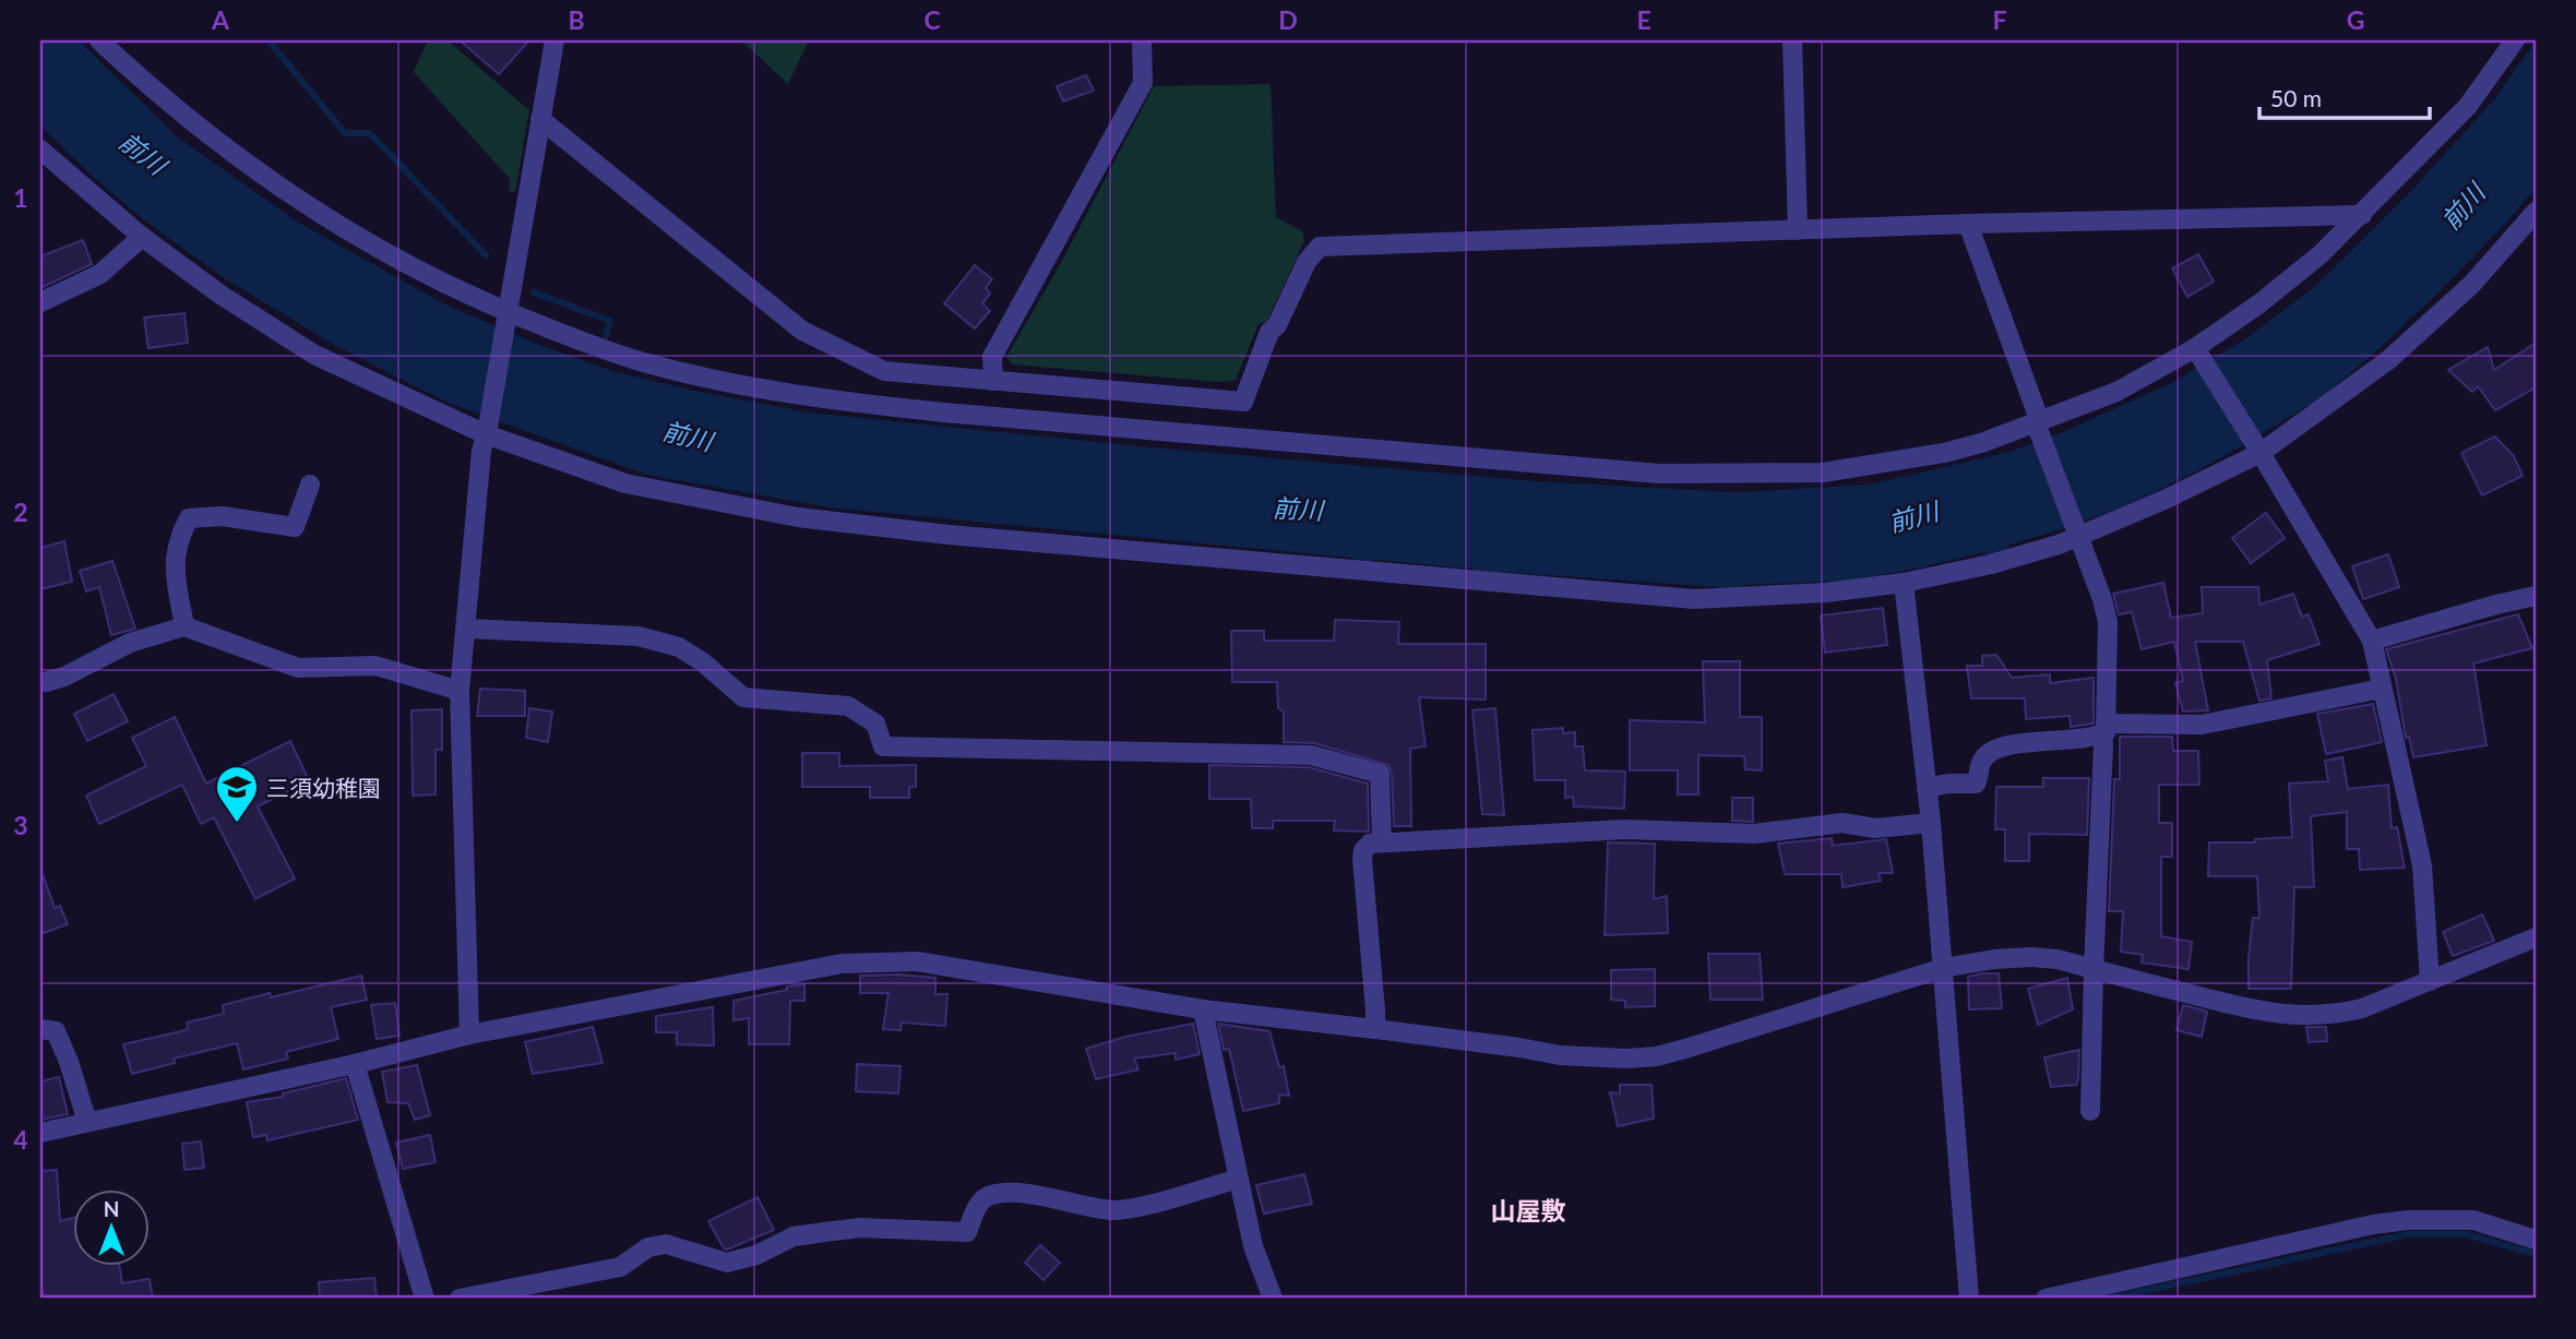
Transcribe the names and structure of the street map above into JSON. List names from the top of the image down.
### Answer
{
  "districts": ["山屋敷"],
  "water": ["前川"],
  "places": {
    "school or university": ["三須幼稚園"]
  },
  "scale_bar": "50 m",
  "north": "top",
  "grid": {
    "columns": [
      "A",
      "B",
      "C",
      "D",
      "E",
      "F",
      "G"
    ],
    "rows": [
      "1",
      "2",
      "3",
      "4"
    ]
  }
}
